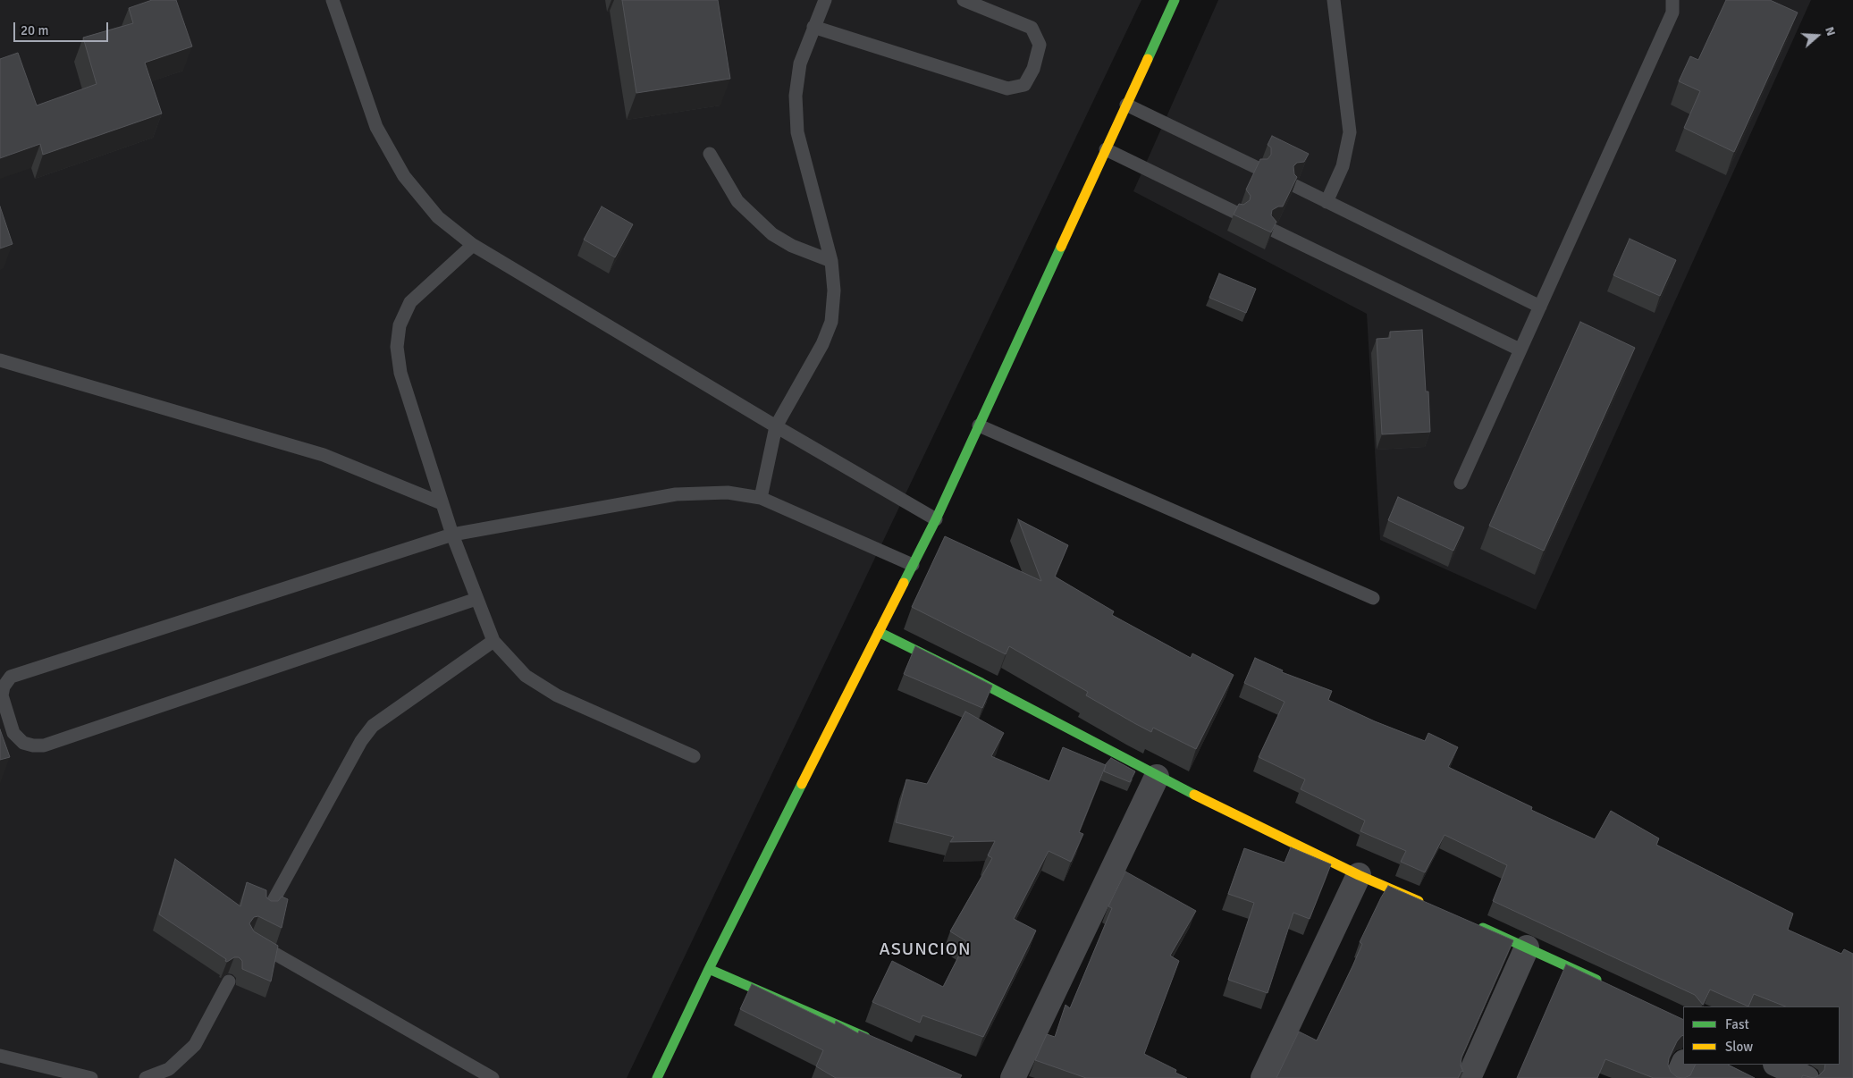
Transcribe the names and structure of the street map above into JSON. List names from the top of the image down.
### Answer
{
  "districts": ["ASUNCION"],
  "legend": ["Fast", "Slow"],
  "scale_bar": "20 m",
  "north": "right"
}
